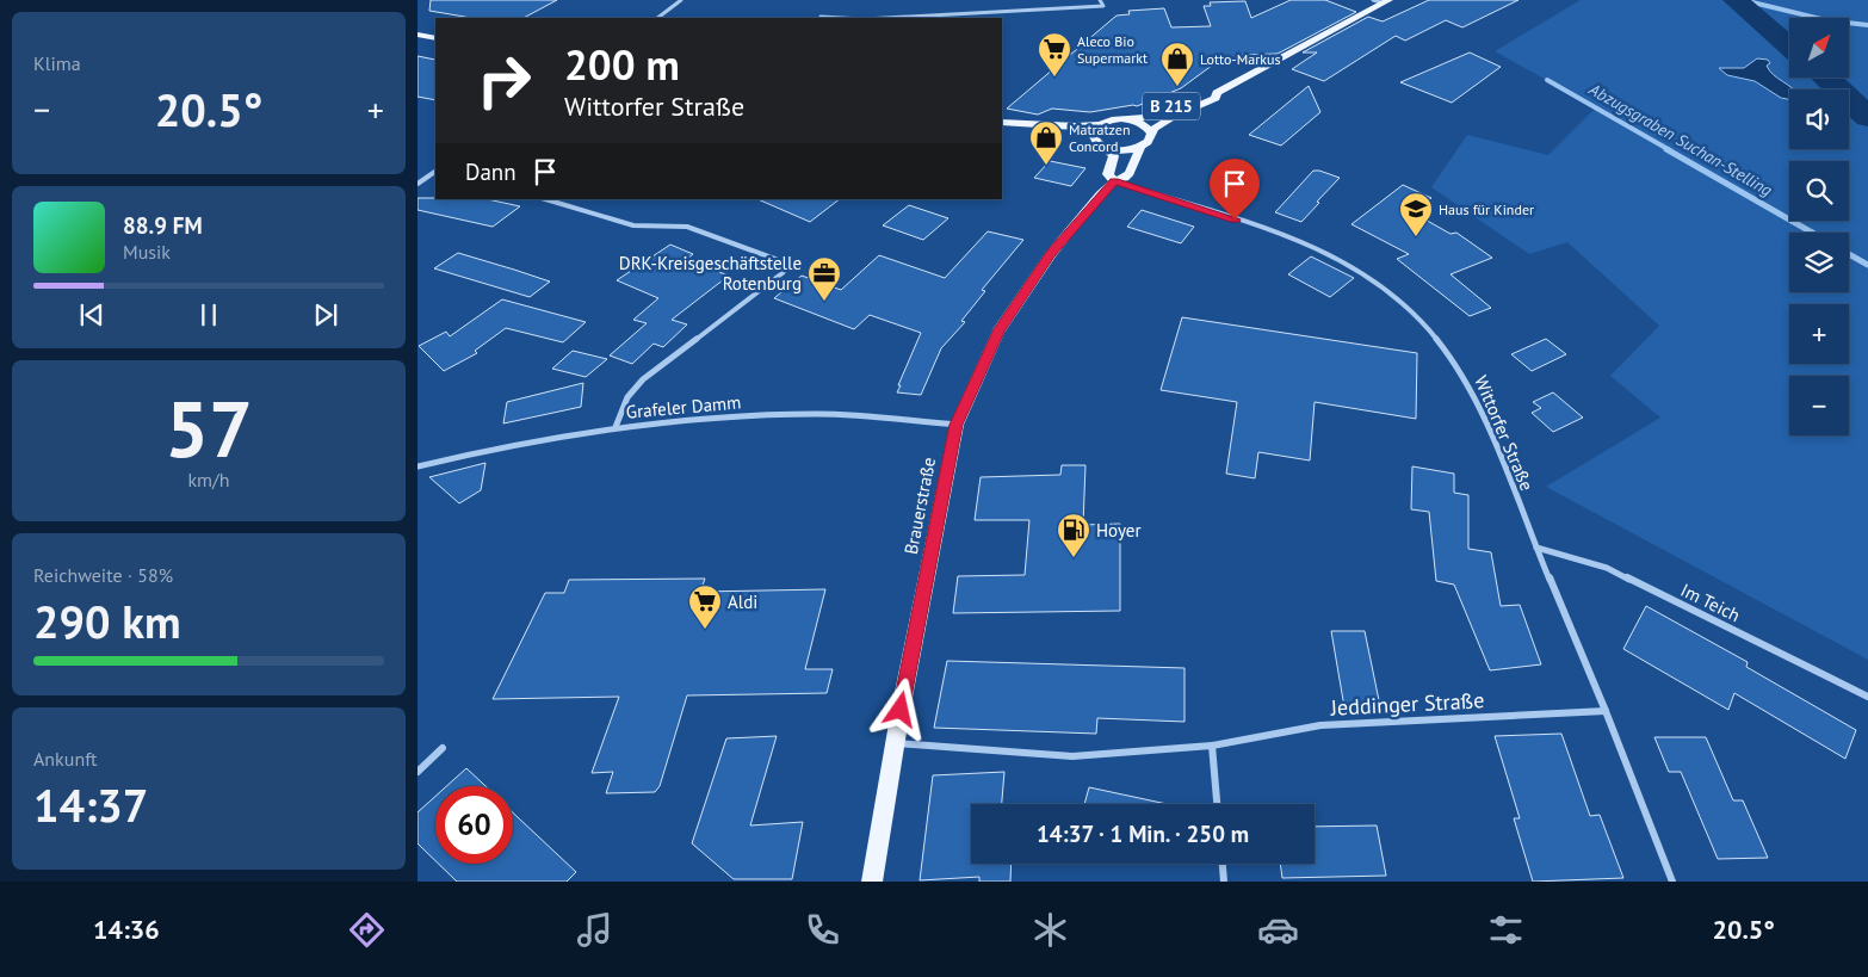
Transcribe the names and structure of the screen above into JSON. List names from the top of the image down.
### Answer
{
  "streets": {
    "main road": ["B 215", "Brauerstraße"],
    "street": [
      "Grafeler Damm",
      "Wittorfer Straße",
      "Im Teich",
      "Jeddinger Straße"
    ]
  },
  "crossings": [
    ["B 215", "Brauerstraße"],
    ["Grafeler Damm", "Brauerstraße"],
    ["Wittorfer Straße", "Brauerstraße"],
    ["Wittorfer Straße", "Im Teich"],
    ["Wittorfer Straße", "Jeddinger Straße"],
    ["Brauerstraße", "Jeddinger Straße"]
  ],
  "water": ["Abzugsgraben Suchan-Stelling"],
  "places": {
    "supermarket": ["Aleco Bio Supermarkt", "Aldi"],
    "shop": ["Lotto-Markus", "Matratzen Concord"],
    "school or university": ["Haus für Kinder"],
    "office": ["DRK-Kreisgeschäftstelle Rotenburg"],
    "fuel station": ["Hoyer"]
  },
  "north": "top right",
  "page": {
    "tile": [
      "Klima",
      ["57", "km/h"],
      ["Reichweite · 58%", "290 km"],
      ["Ankunft", "14:37"]
    ],
    "map_buttons": ["+", "−"],
    "turn": ["200 m", "Wittorfer Straße"],
    "heat": ["−", "20.5°", "+"],
    "then": "Dann",
    "song": ["88.9 FM", "Musik"],
    "limit": "60",
    "trip": "14:37 · 1 Min. · 250 m",
    "tabs": ["14:36", "20.5°"]
  }
}
